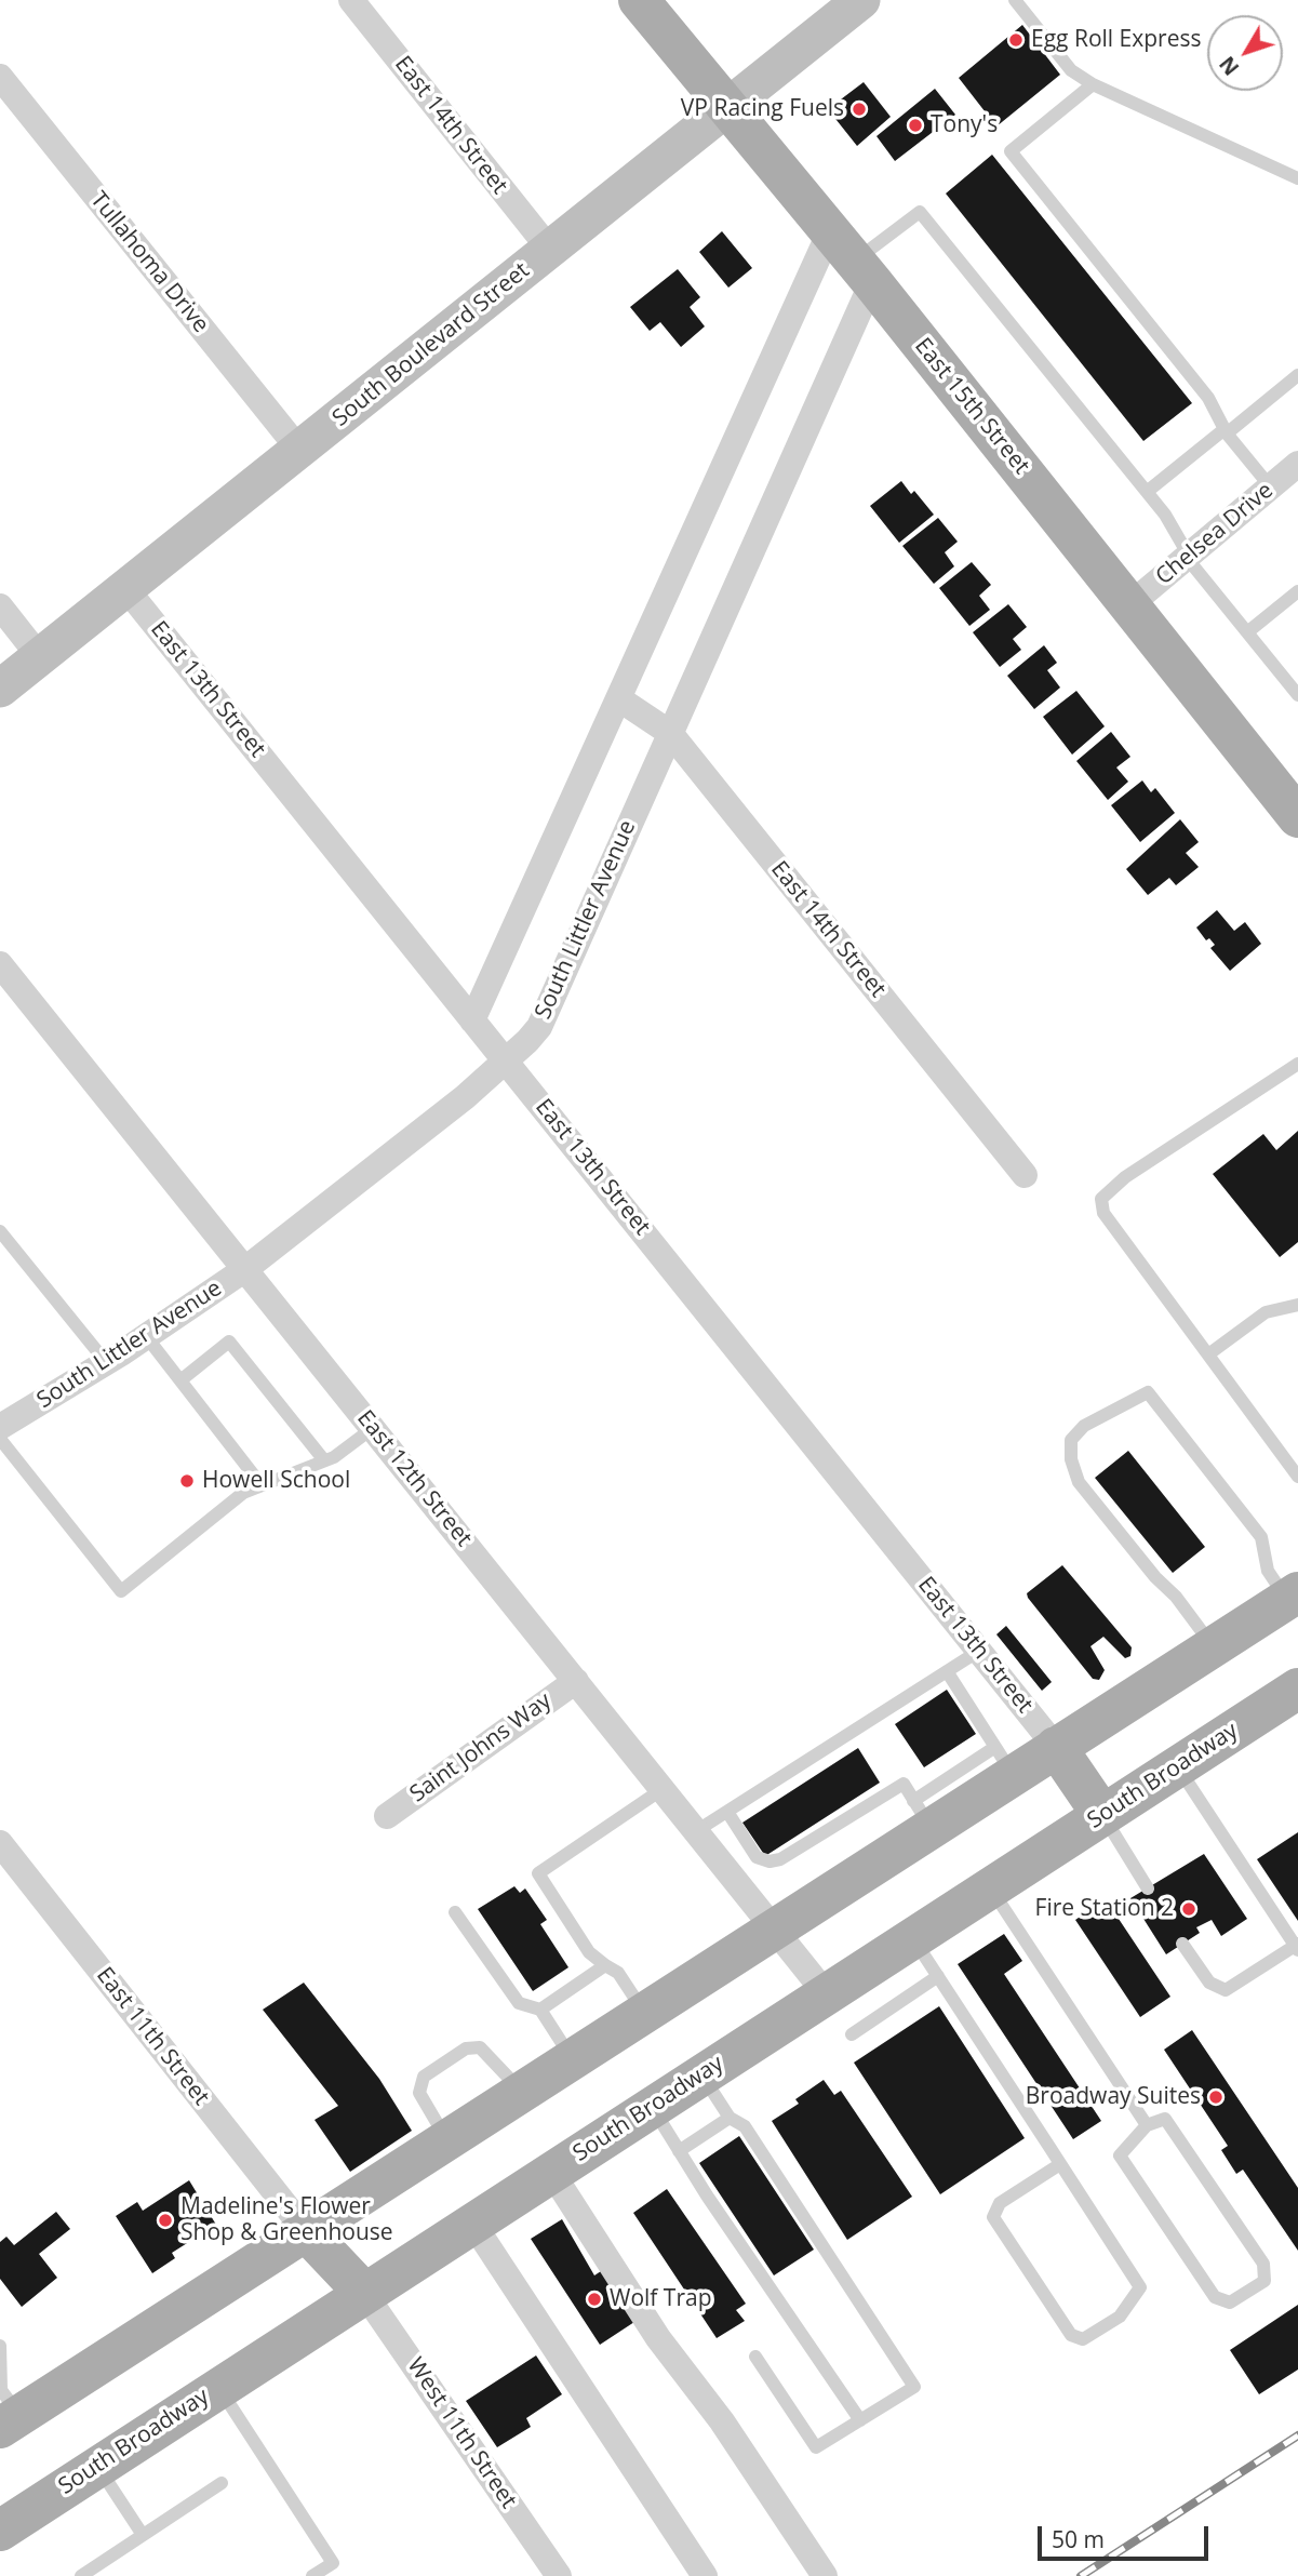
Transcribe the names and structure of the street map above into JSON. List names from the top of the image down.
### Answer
{
  "streets": {
    "main road": ["South Boulevard Street", "East 15th Street", "South Broadway"],
    "street": [
      "East 14th Street",
      "Tullahoma Drive",
      "Chelsea Drive",
      "East 13th Street",
      "South Littler Avenue",
      "East 12th Street",
      "Saint Johns Way",
      "East 11th Street",
      "West 11th Street"
    ]
  },
  "crossings": [
    ["East 14th Street", "South Boulevard Street"],
    ["East 14th Street", "South Littler Avenue"],
    ["Tullahoma Drive", "South Boulevard Street"],
    ["South Boulevard Street", "East 15th Street"],
    ["South Boulevard Street", "East 13th Street"],
    ["East 15th Street", "Chelsea Drive"],
    ["East 15th Street", "South Littler Avenue"],
    ["East 13th Street", "South Littler Avenue"],
    ["South Littler Avenue", "East 12th Street"],
    ["East 12th Street", "Saint Johns Way"],
    ["East 12th Street", "South Broadway"],
    ["South Broadway", "West 11th Street"]
  ],
  "places": [
    "Egg Roll Express",
    "VP Racing Fuels",
    "Tony's",
    "Howell School",
    "Fire Station 2",
    "Broadway Suites",
    "Madeline's Flower Shop & Greenhouse",
    "Wolf Trap"
  ],
  "scale_bar": "50 m",
  "north": "bottom left"
}
